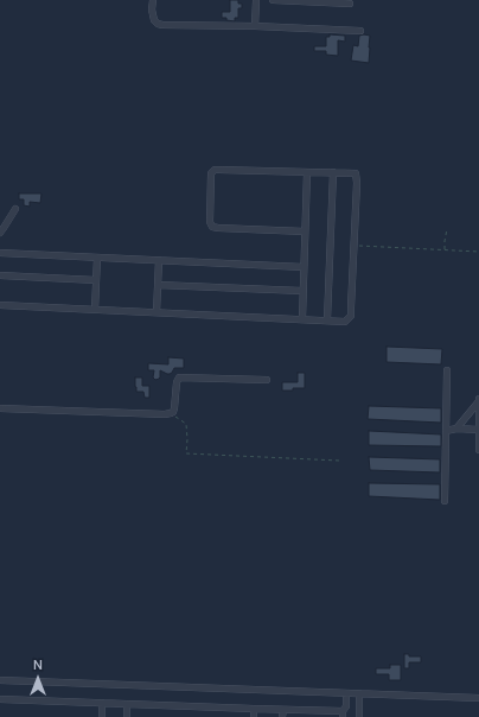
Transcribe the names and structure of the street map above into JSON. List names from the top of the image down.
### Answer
{
  "north": "top"
}
